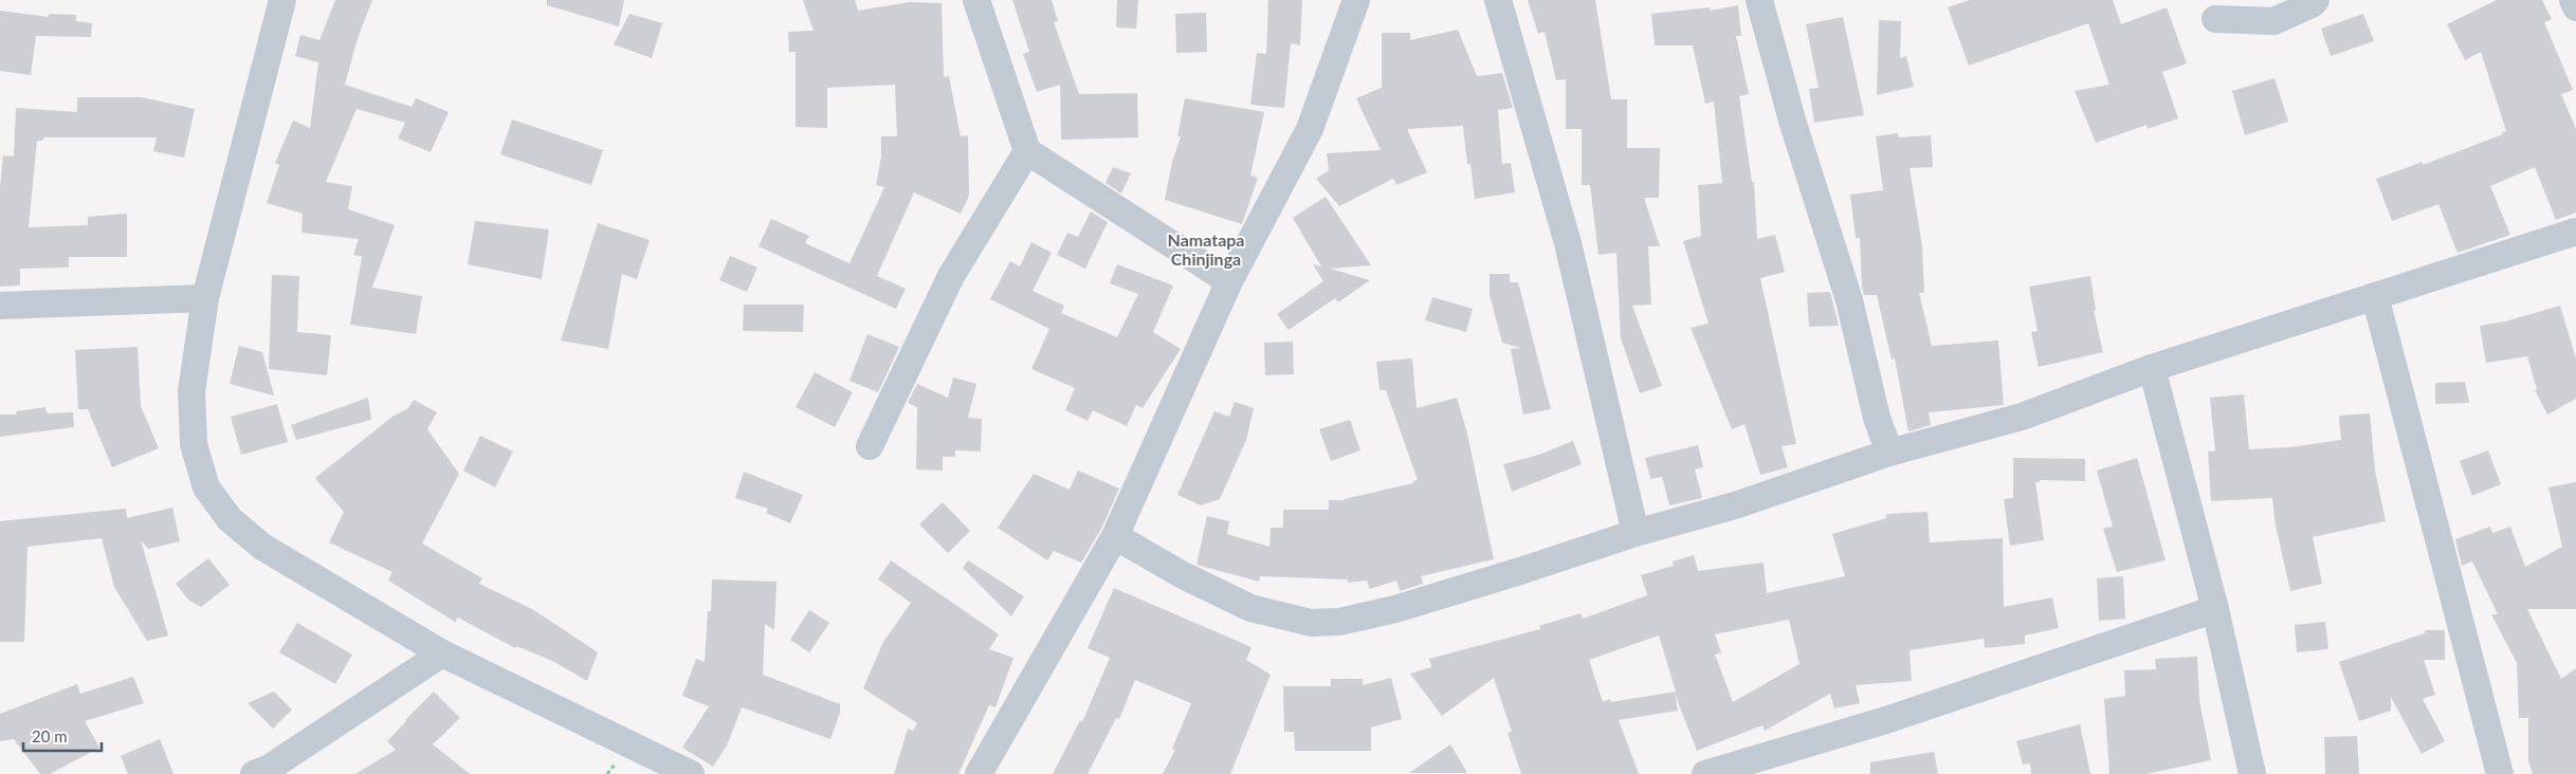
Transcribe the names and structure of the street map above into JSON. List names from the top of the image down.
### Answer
{
  "districts": ["Namatapa Chinjinga"],
  "scale_bar": "20 m"
}
